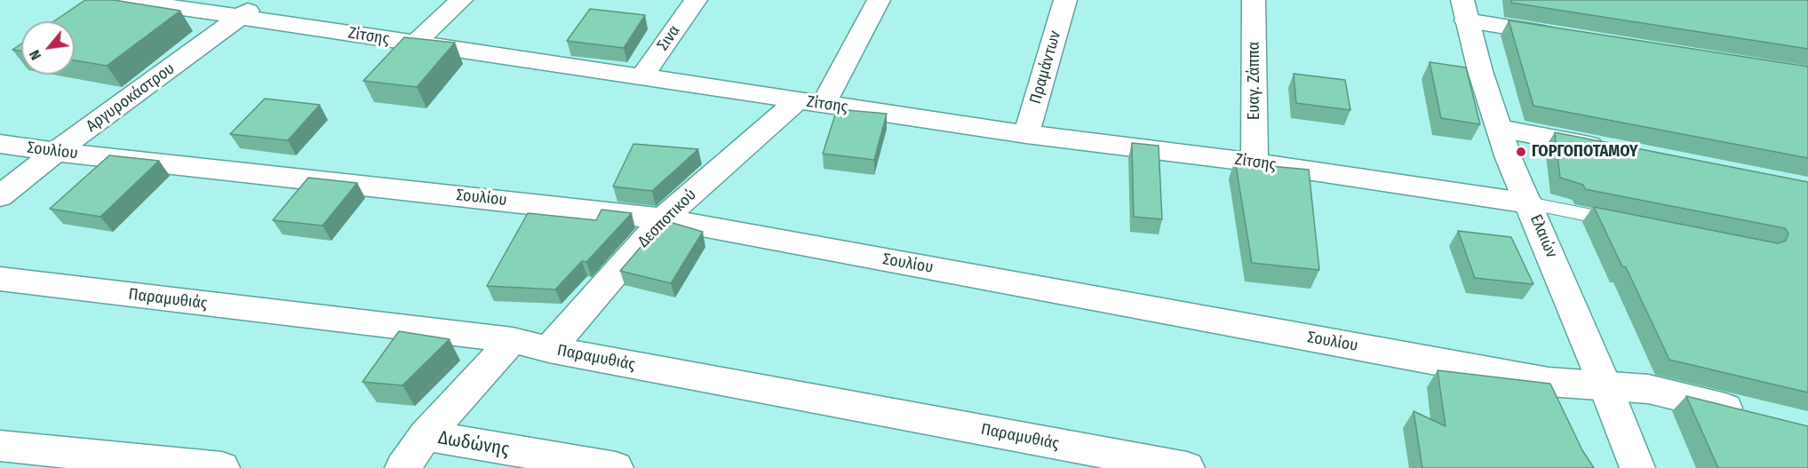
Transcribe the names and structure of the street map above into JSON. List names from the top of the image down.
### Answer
{
  "streets": {
    "street": [
      "Ζίτσης",
      "Σινα",
      "Πραμάντων",
      "Ευαγ. Ζάππα",
      "Αργυροκάστρου",
      "Σουλίου",
      "Δεσποτικού",
      "Ελαιών",
      "Παραμυθιάς",
      "Δωδώνης"
    ]
  },
  "crossings": [
    ["Ζίτσης", "Σινα"],
    ["Ζίτσης", "Πραμάντων"],
    ["Ζίτσης", "Ευαγ. Ζάππα"],
    ["Ζίτσης", "Αργυροκάστρου"],
    ["Ζίτσης", "Δεσποτικού"],
    ["Ζίτσης", "Ελαιών"],
    ["Αργυροκάστρου", "Σουλίου"],
    ["Σουλίου", "Δεσποτικού"],
    ["Σουλίου", "Ελαιών"],
    ["Δεσποτικού", "Παραμυθιάς"]
  ],
  "places": ["ΓΟΡΓΟΠΟΤΑΜΟΥ"],
  "north": "bottom left"
}
